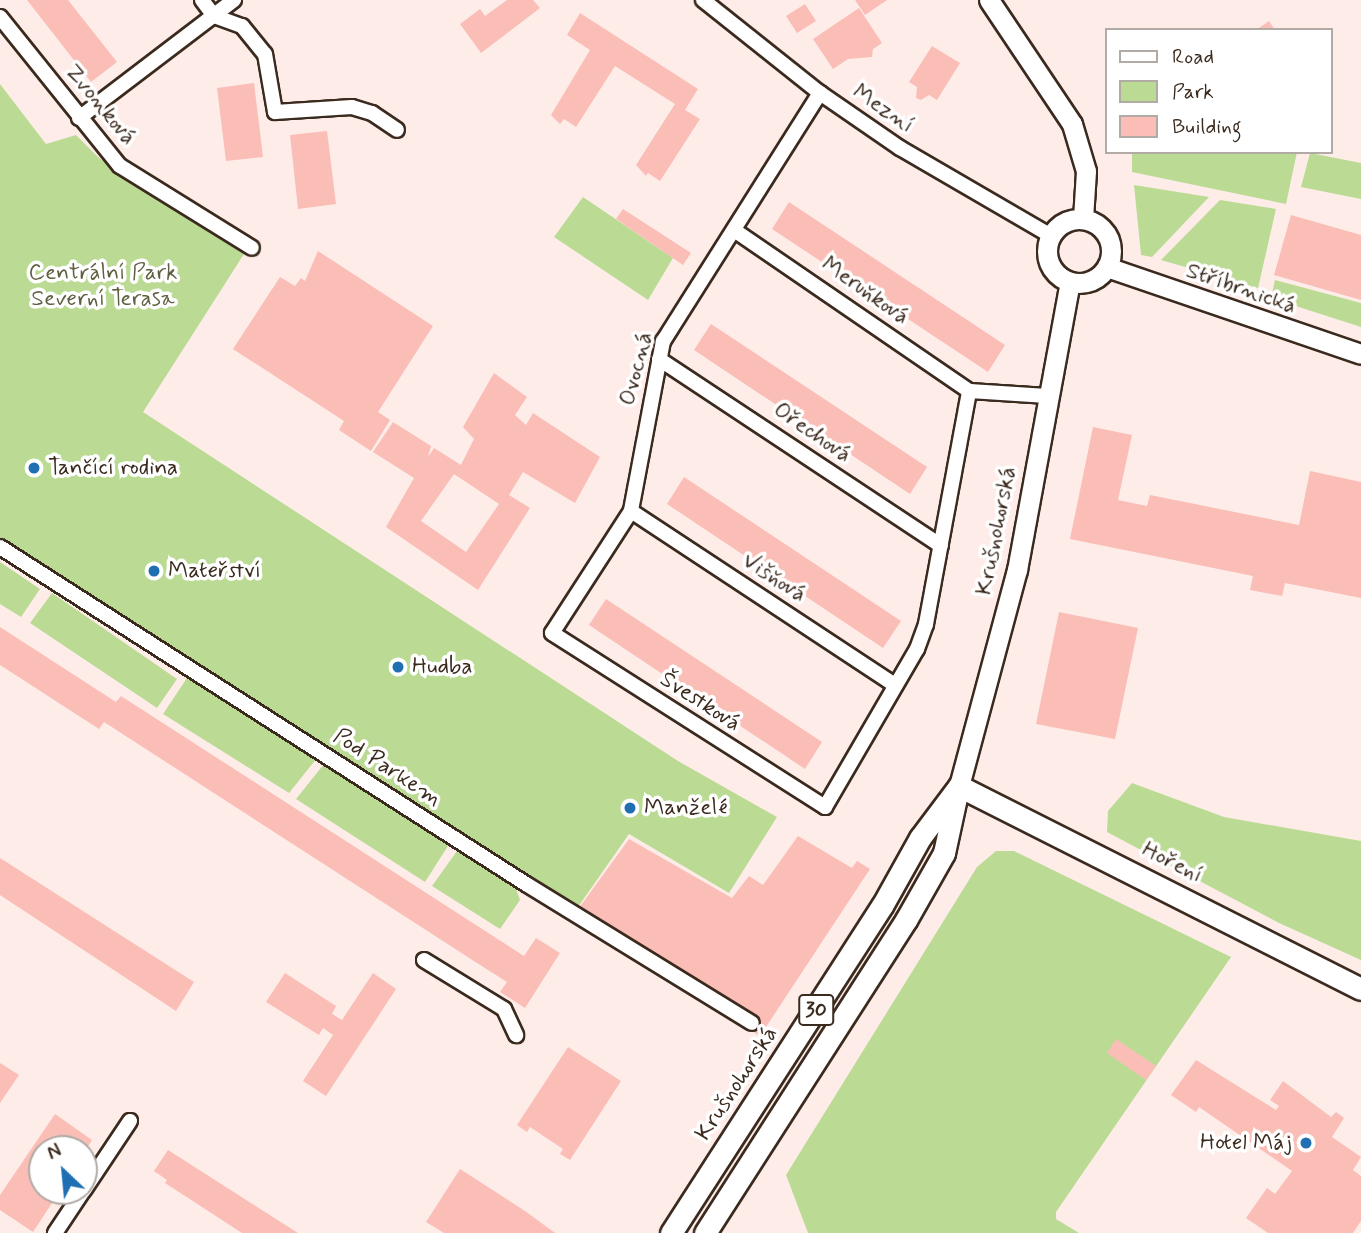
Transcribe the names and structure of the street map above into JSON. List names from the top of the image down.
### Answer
{
  "streets": {
    "main road": ["Krušnohorská", "Hoření", "30"],
    "street": [
      "Zvonková",
      "Mezní",
      "Stříbrnická",
      "Meruňková",
      "Ovocná",
      "Ořechová",
      "Višňová",
      "Švestková",
      "Pod Parkem"
    ]
  },
  "crossings": [
    ["Mezní", "Stříbrnická"],
    ["Mezní", "Ovocná"],
    ["Mezní", "Krušnohorská"],
    ["Stříbrnická", "Krušnohorská"],
    ["Meruňková", "Ovocná"],
    ["Ovocná", "Ořechová"],
    ["Ovocná", "Višňová"],
    ["Ovocná", "Švestková"],
    ["Krušnohorská", "Hoření"],
    ["Višňová", "Švestková"]
  ],
  "parks": ["Centrální Park Severní Terasa"],
  "places": [
    "Tančící rodina",
    "Mateřství",
    "Hudba",
    "Manželé",
    "Hotel Máj"
  ],
  "legend": ["Road", "Park", "Building"],
  "north": "top left"
}
